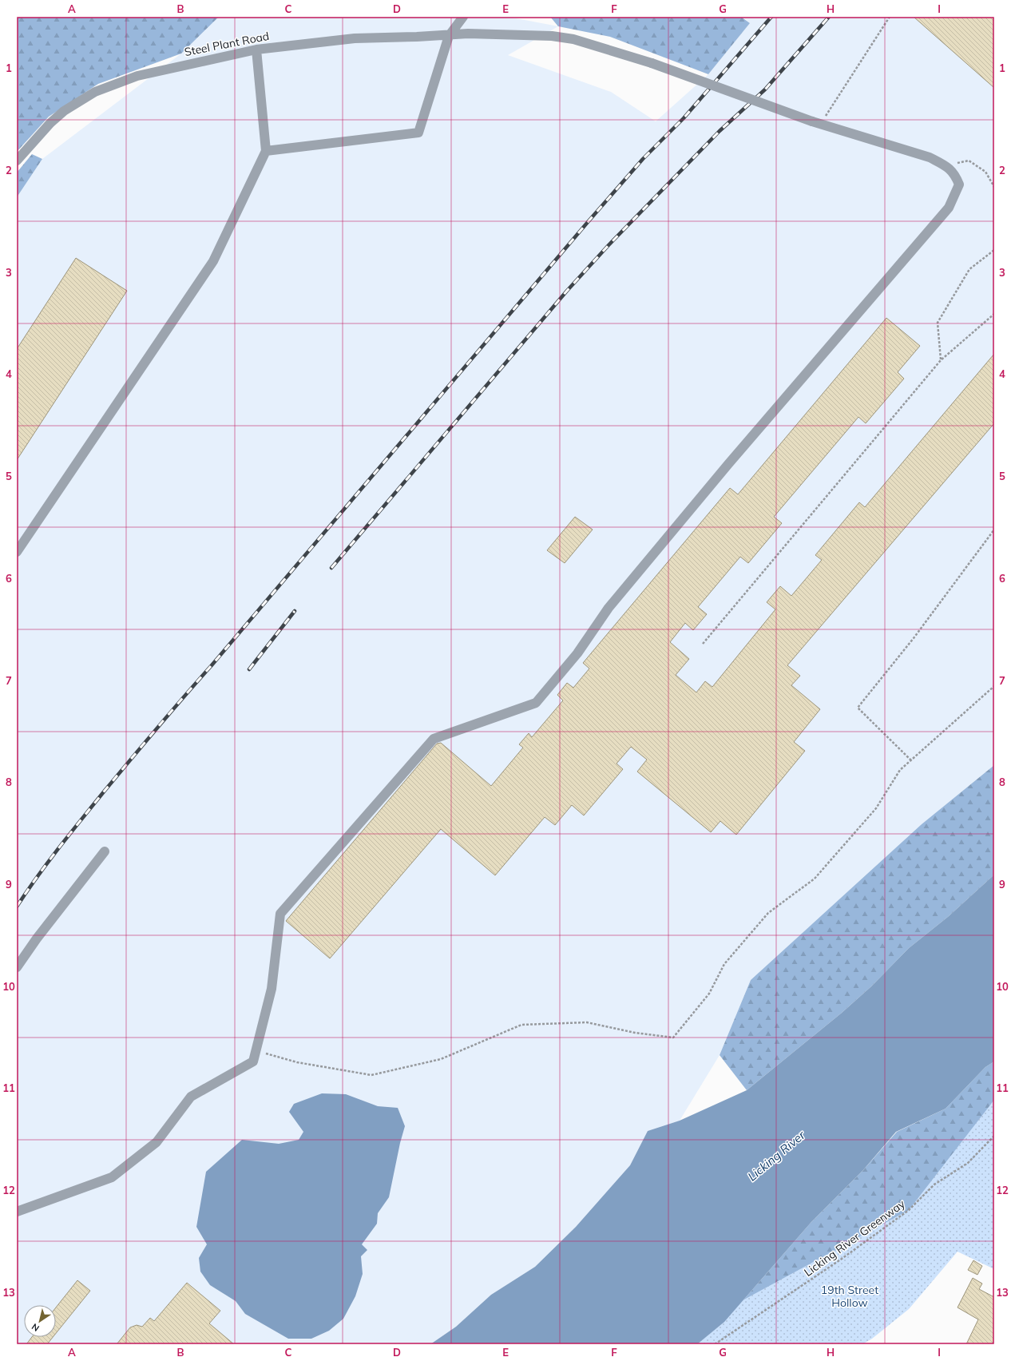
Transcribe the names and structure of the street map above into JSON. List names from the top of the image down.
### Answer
{
  "streets": {
    "street": ["Steel Plant Road"],
    "path": ["Licking River Greenway"]
  },
  "water": ["Licking River"],
  "parks": ["19th Street Hollow"],
  "north": "bottom left",
  "grid": {
    "columns": [
      "A",
      "B",
      "C",
      "D",
      "E",
      "F",
      "G",
      "H",
      "I"
    ],
    "rows": [
      "1",
      "2",
      "3",
      "4",
      "5",
      "6",
      "7",
      "8",
      "9",
      "10",
      "11",
      "12",
      "13"
    ]
  }
}
